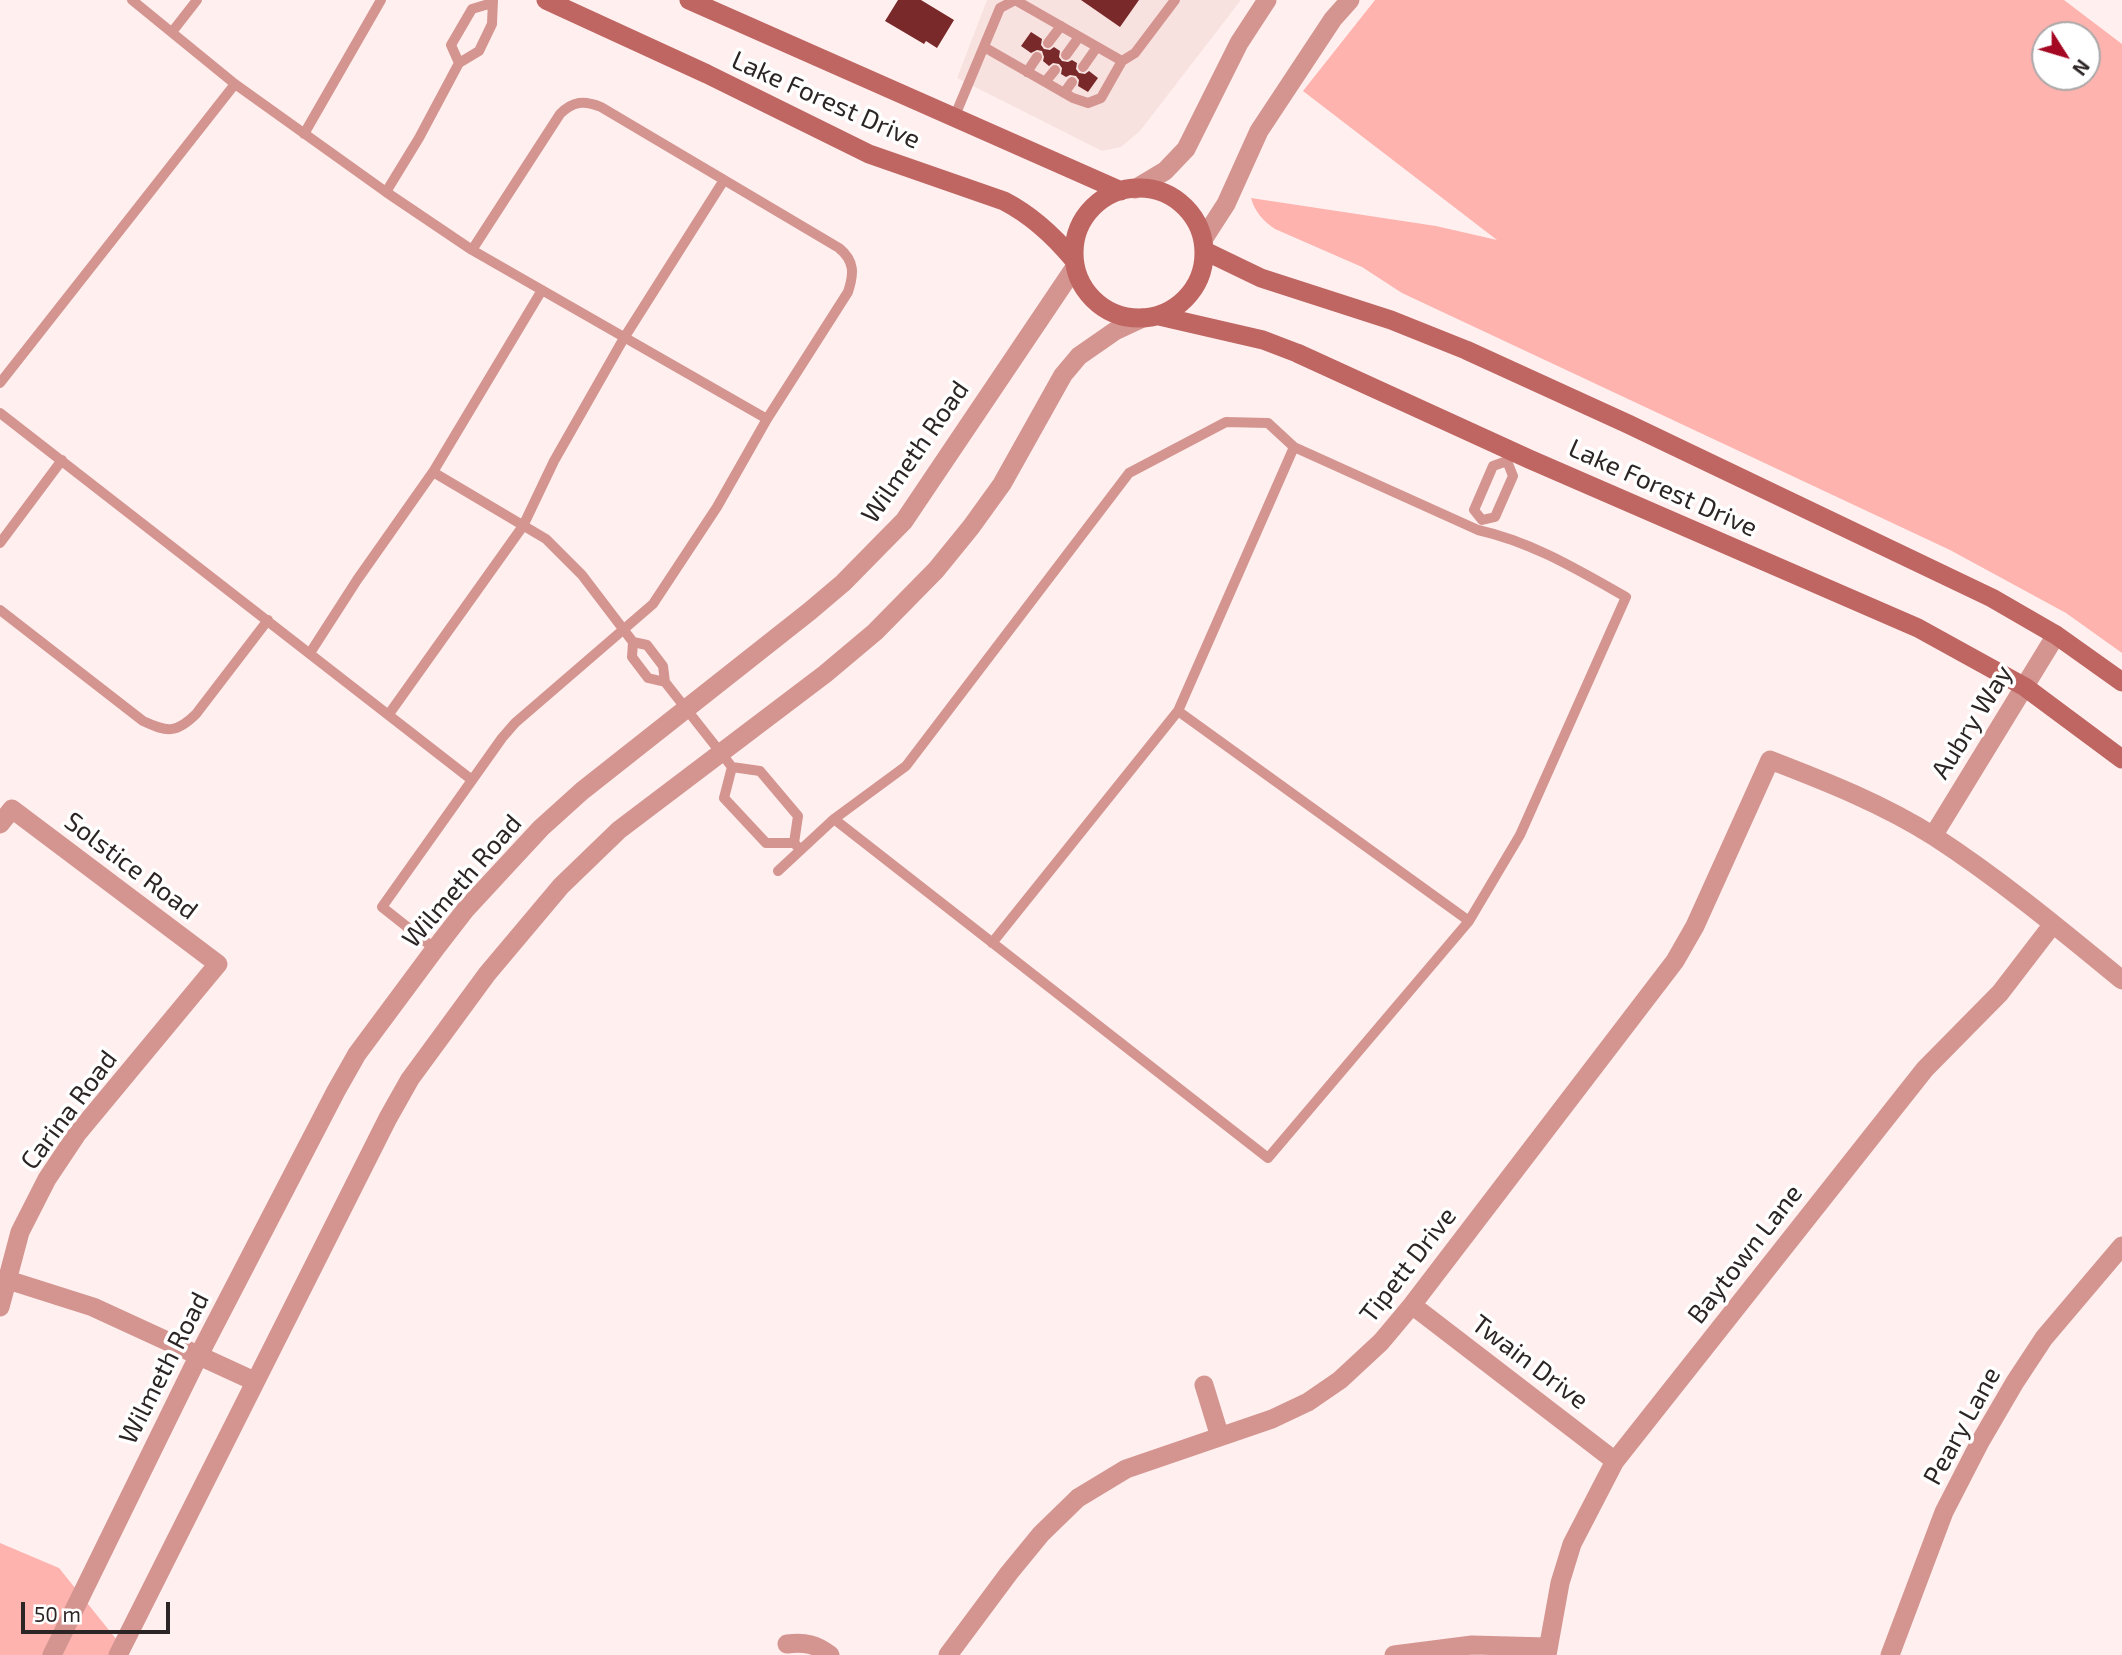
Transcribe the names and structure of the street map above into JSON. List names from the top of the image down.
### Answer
{
  "streets": {
    "main road": ["Lake Forest Drive"],
    "street": [
      "Wilmeth Road",
      "Aubry Way",
      "Solstice Road",
      "Carina Road",
      "Baytown Lane",
      "Tipett Drive",
      "Twain Drive",
      "Peary Lane"
    ]
  },
  "crossings": [
    ["Lake Forest Drive", "Wilmeth Road"],
    ["Lake Forest Drive", "Aubry Way"],
    ["Aubry Way", "Tipett Drive"],
    ["Solstice Road", "Carina Road"],
    ["Baytown Lane", "Twain Drive"],
    ["Tipett Drive", "Twain Drive"]
  ],
  "scale_bar": "50 m",
  "north": "bottom right"
}
